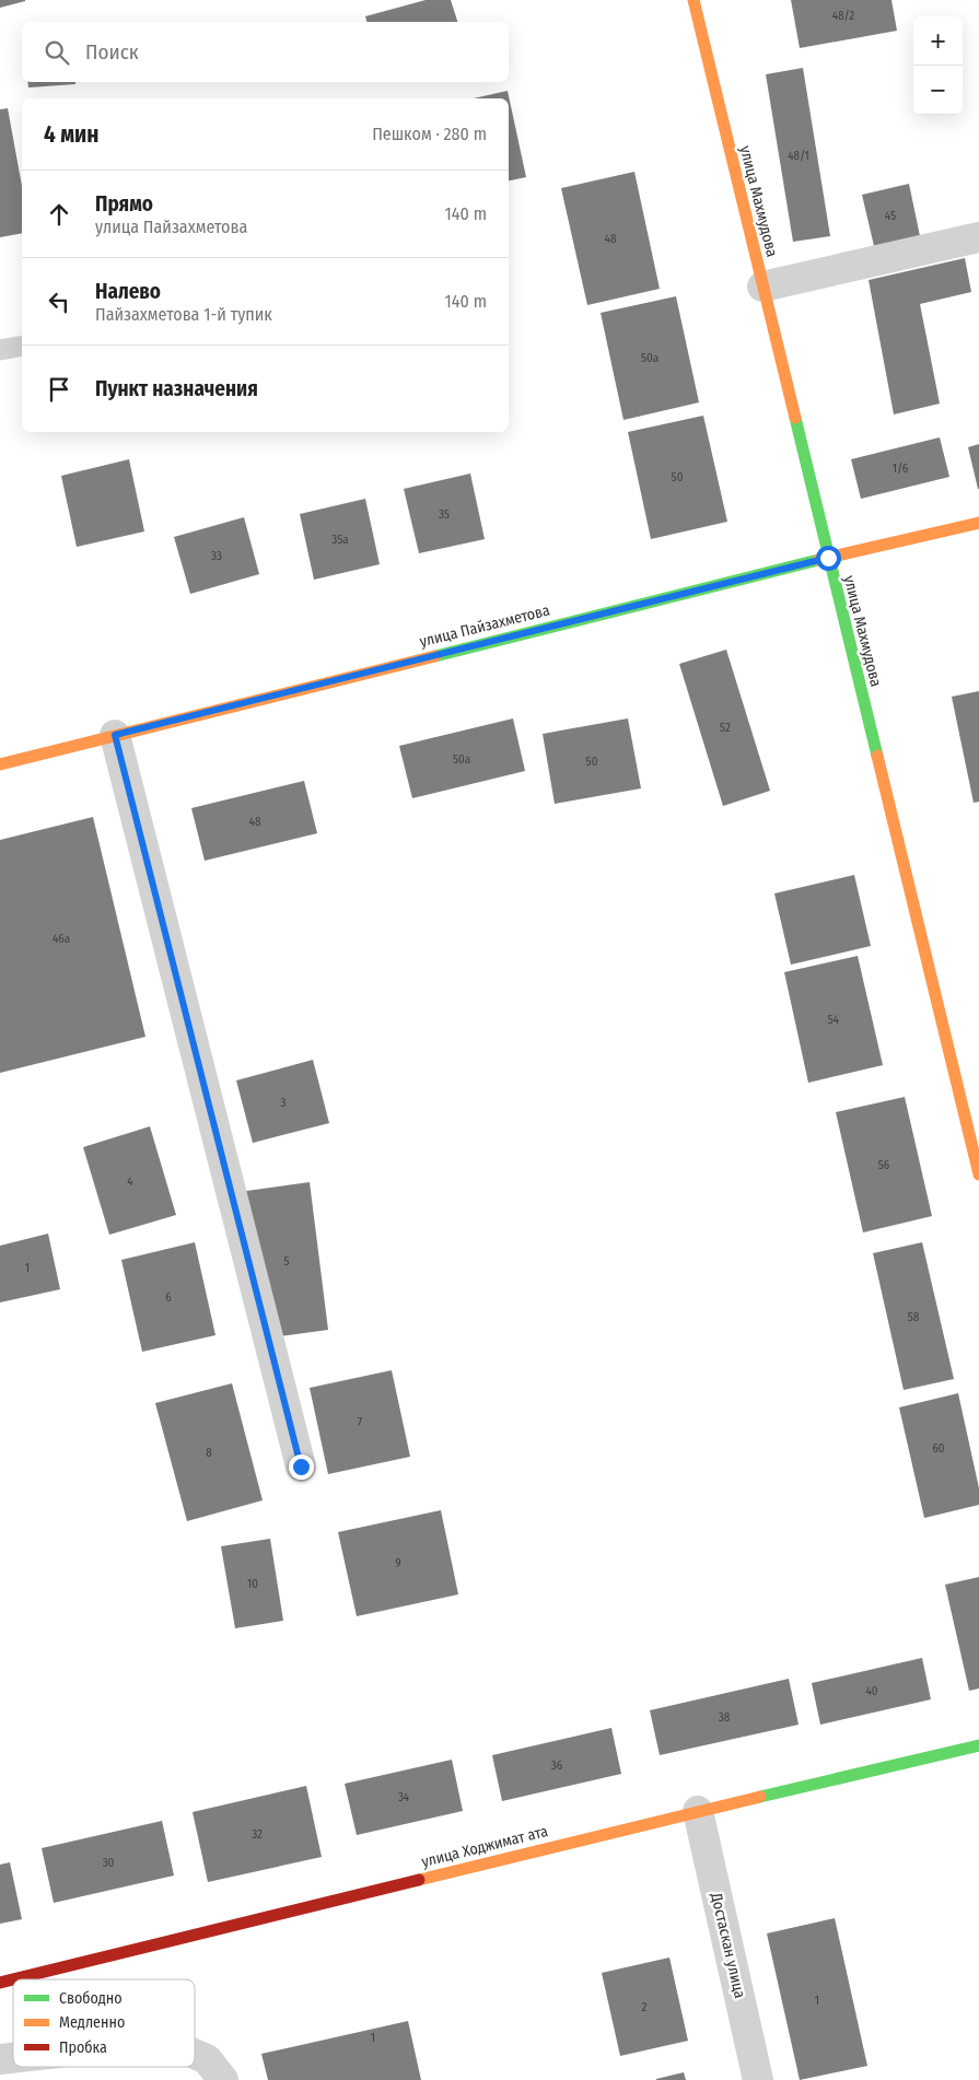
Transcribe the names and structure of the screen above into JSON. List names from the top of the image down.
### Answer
{
  "streets": {
    "street": [
      "улица Махмудова",
      "улица Пайзахметова",
      "улица Ходжимат ата",
      "Достаскан улица"
    ]
  },
  "crossings": [
    ["улица Махмудова", "улица Пайзахметова"],
    ["улица Ходжимат ата", "Достаскан улица"]
  ],
  "house_numbers": [
    "48/2",
    "48/1",
    "45",
    "48",
    "50а",
    "1/6",
    "50",
    "35",
    "35а",
    "33",
    "52",
    "50а",
    "50",
    "48",
    "46а",
    "54",
    "3",
    "56",
    "4",
    "5",
    "1",
    "6",
    "58",
    "7",
    "60",
    "8",
    "9",
    "10",
    "40",
    "38",
    "36",
    "34",
    "32",
    "30",
    "1",
    "2",
    "1"
  ],
  "legend": ["Свободно", "Медленно", "Пробка"],
  "page": {
    "map_buttons": ["+", "−"],
    "search": "Поиск",
    "heading": ["4 мин", "Пешком · 280 m"],
    "list": [
      ["Прямо", "улица Пайзахметова", "140 m"],
      ["Налево", "Пайзахметова 1-й тупик", "140 m"],
      "Пункт назначения"
    ]
  }
}
